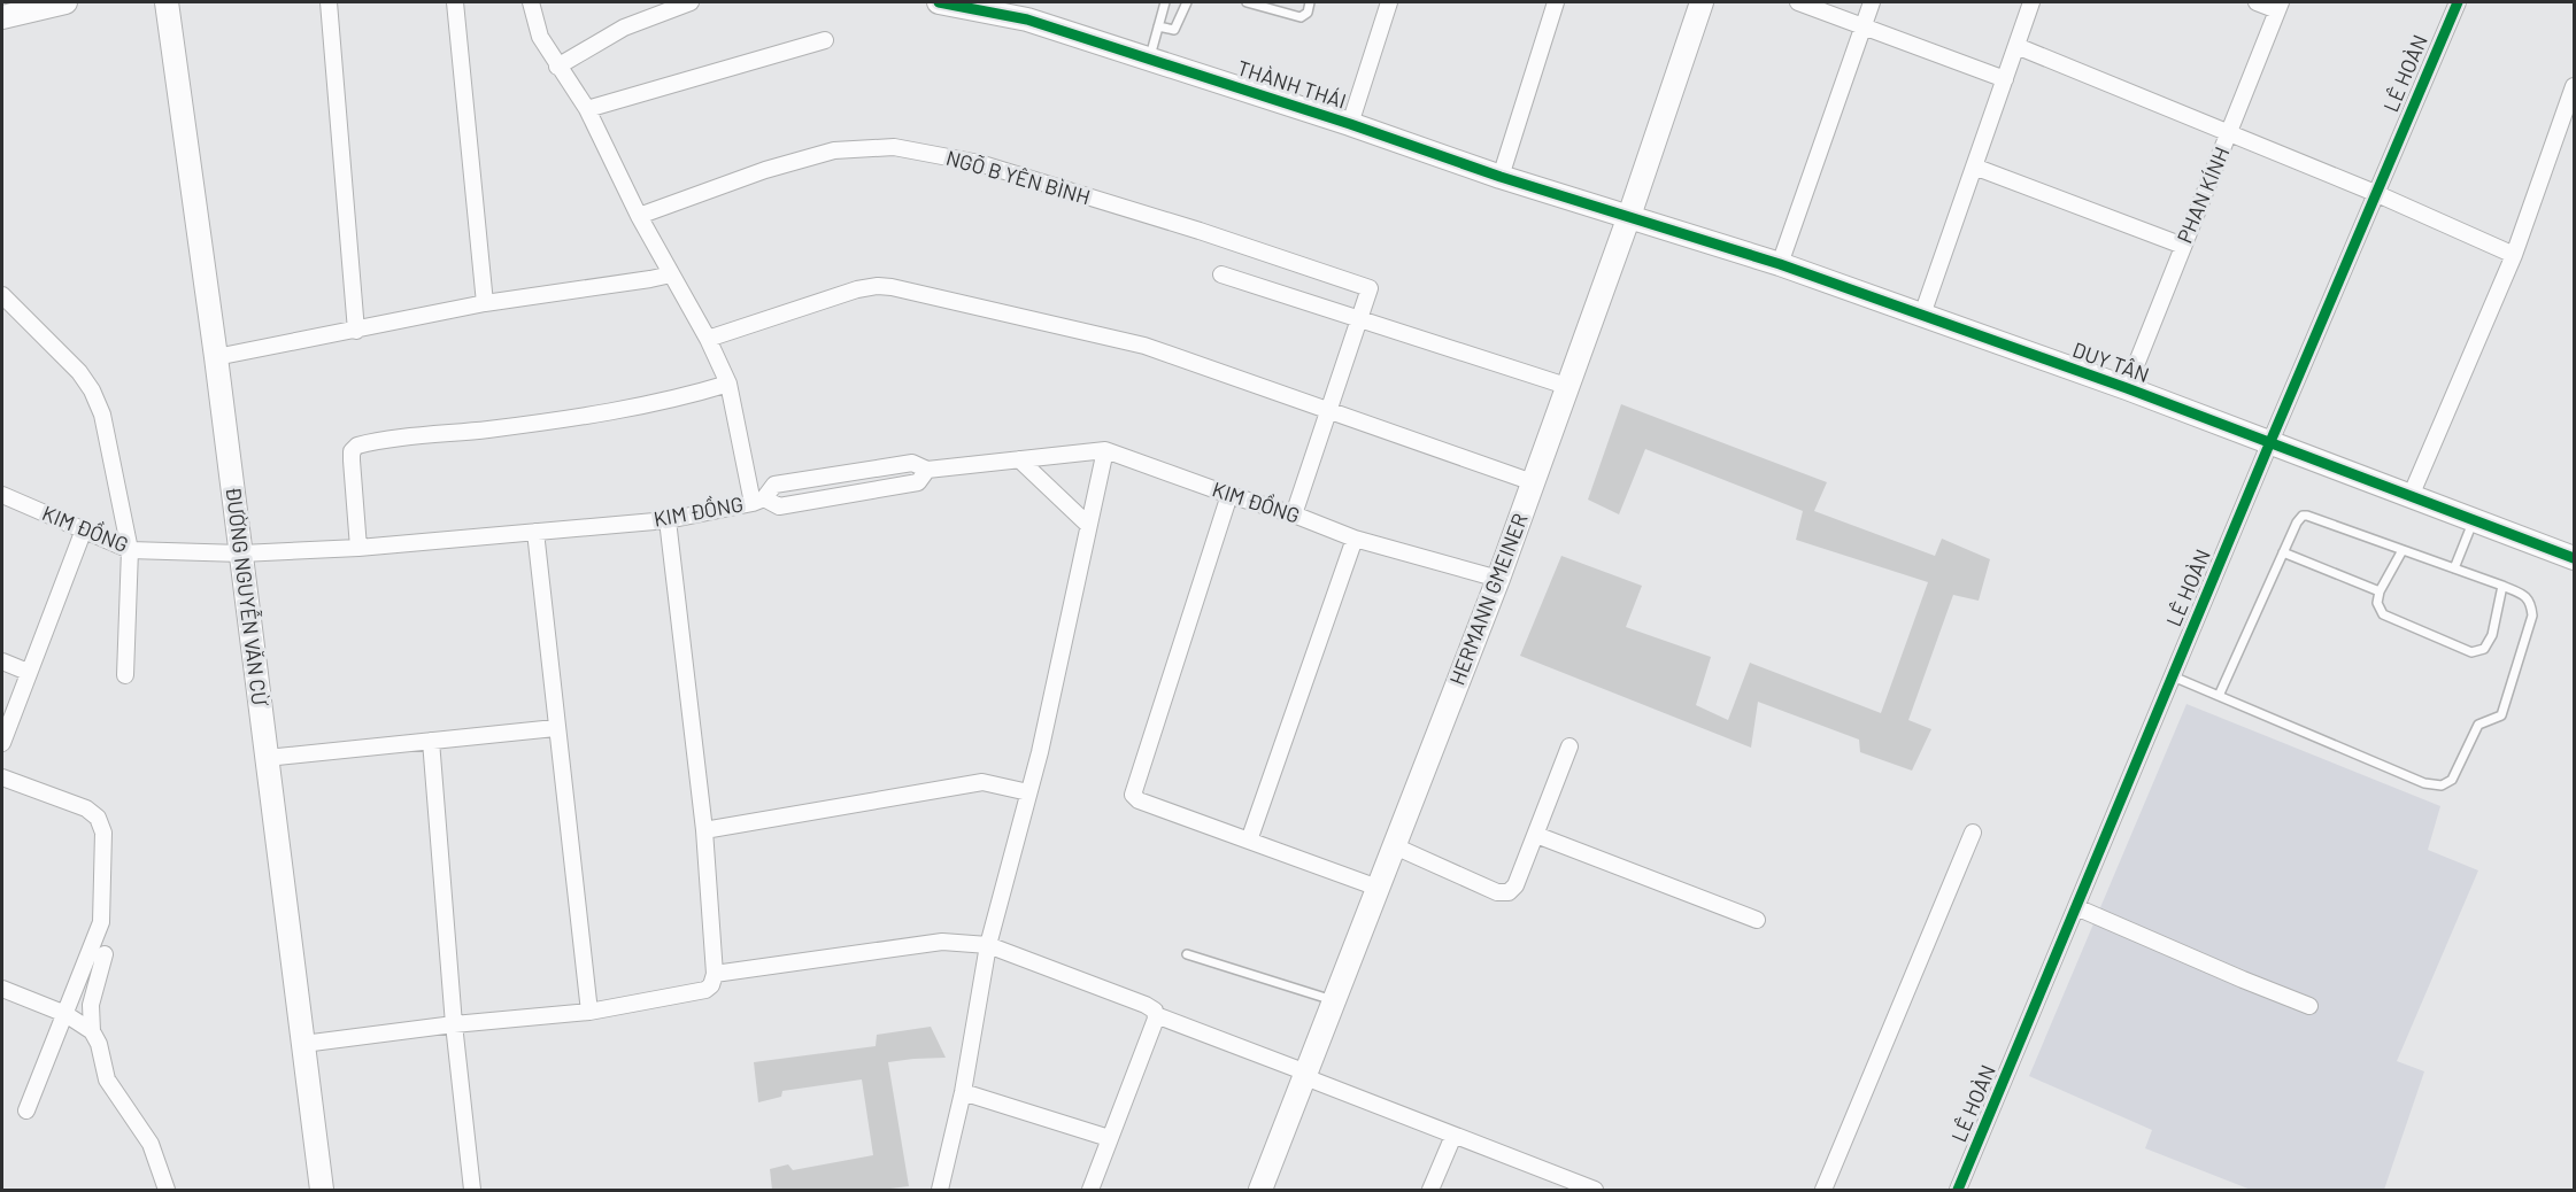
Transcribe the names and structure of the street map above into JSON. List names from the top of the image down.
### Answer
{
  "streets": {
    "street": [
      "LÊ HOÀN",
      "THÀNH THÁI",
      "NGÕ B YÊN BÌNH",
      "PHAN KÍNH",
      "DUY TÂN",
      "KIM ĐỒNG",
      "ĐƯỜNG NGUYỄN VĂN CỪ",
      "HERMANN GMEINER"
    ]
  },
  "crossings": [
    ["LÊ HOÀN", "DUY TÂN"],
    ["THÀNH THÁI", "DUY TÂN"],
    ["THÀNH THÁI", "HERMANN GMEINER"],
    ["PHAN KÍNH", "DUY TÂN"],
    ["DUY TÂN", "HERMANN GMEINER"],
    ["KIM ĐỒNG", "ĐƯỜNG NGUYỄN VĂN CỪ"],
    ["KIM ĐỒNG", "HERMANN GMEINER"]
  ]
}
